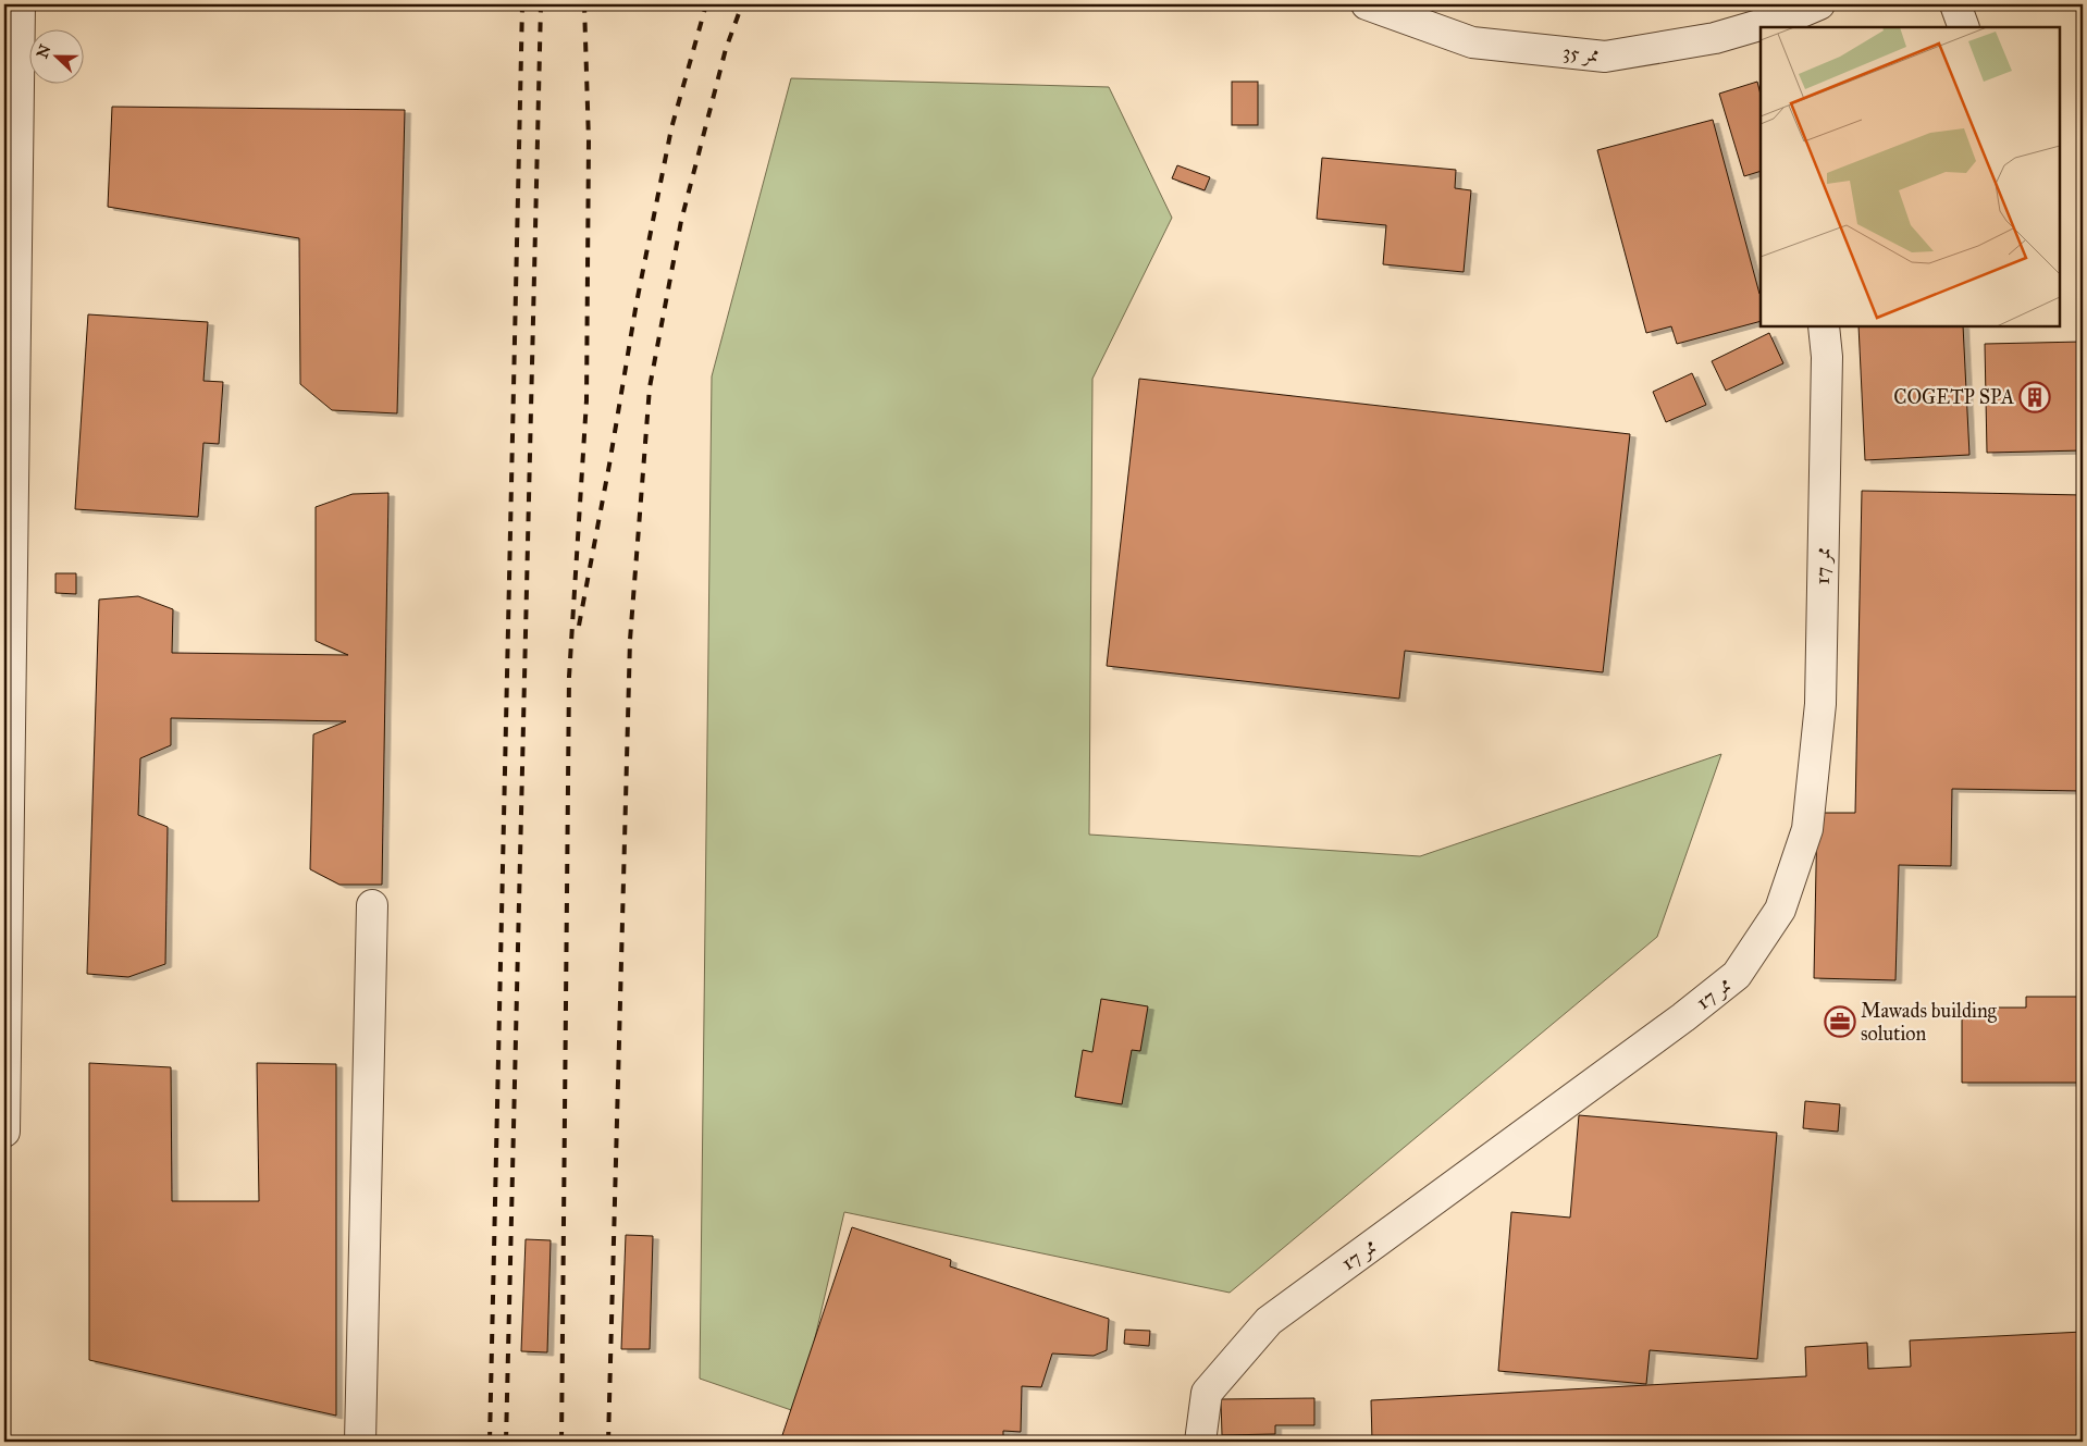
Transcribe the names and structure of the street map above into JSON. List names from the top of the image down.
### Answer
{
  "streets": {
    "street": ["ممر 35", "ممر 17"]
  },
  "places": {
    "building": ["COGETP SPA"],
    "office": ["Mawads building solution"]
  },
  "north": "left"
}
